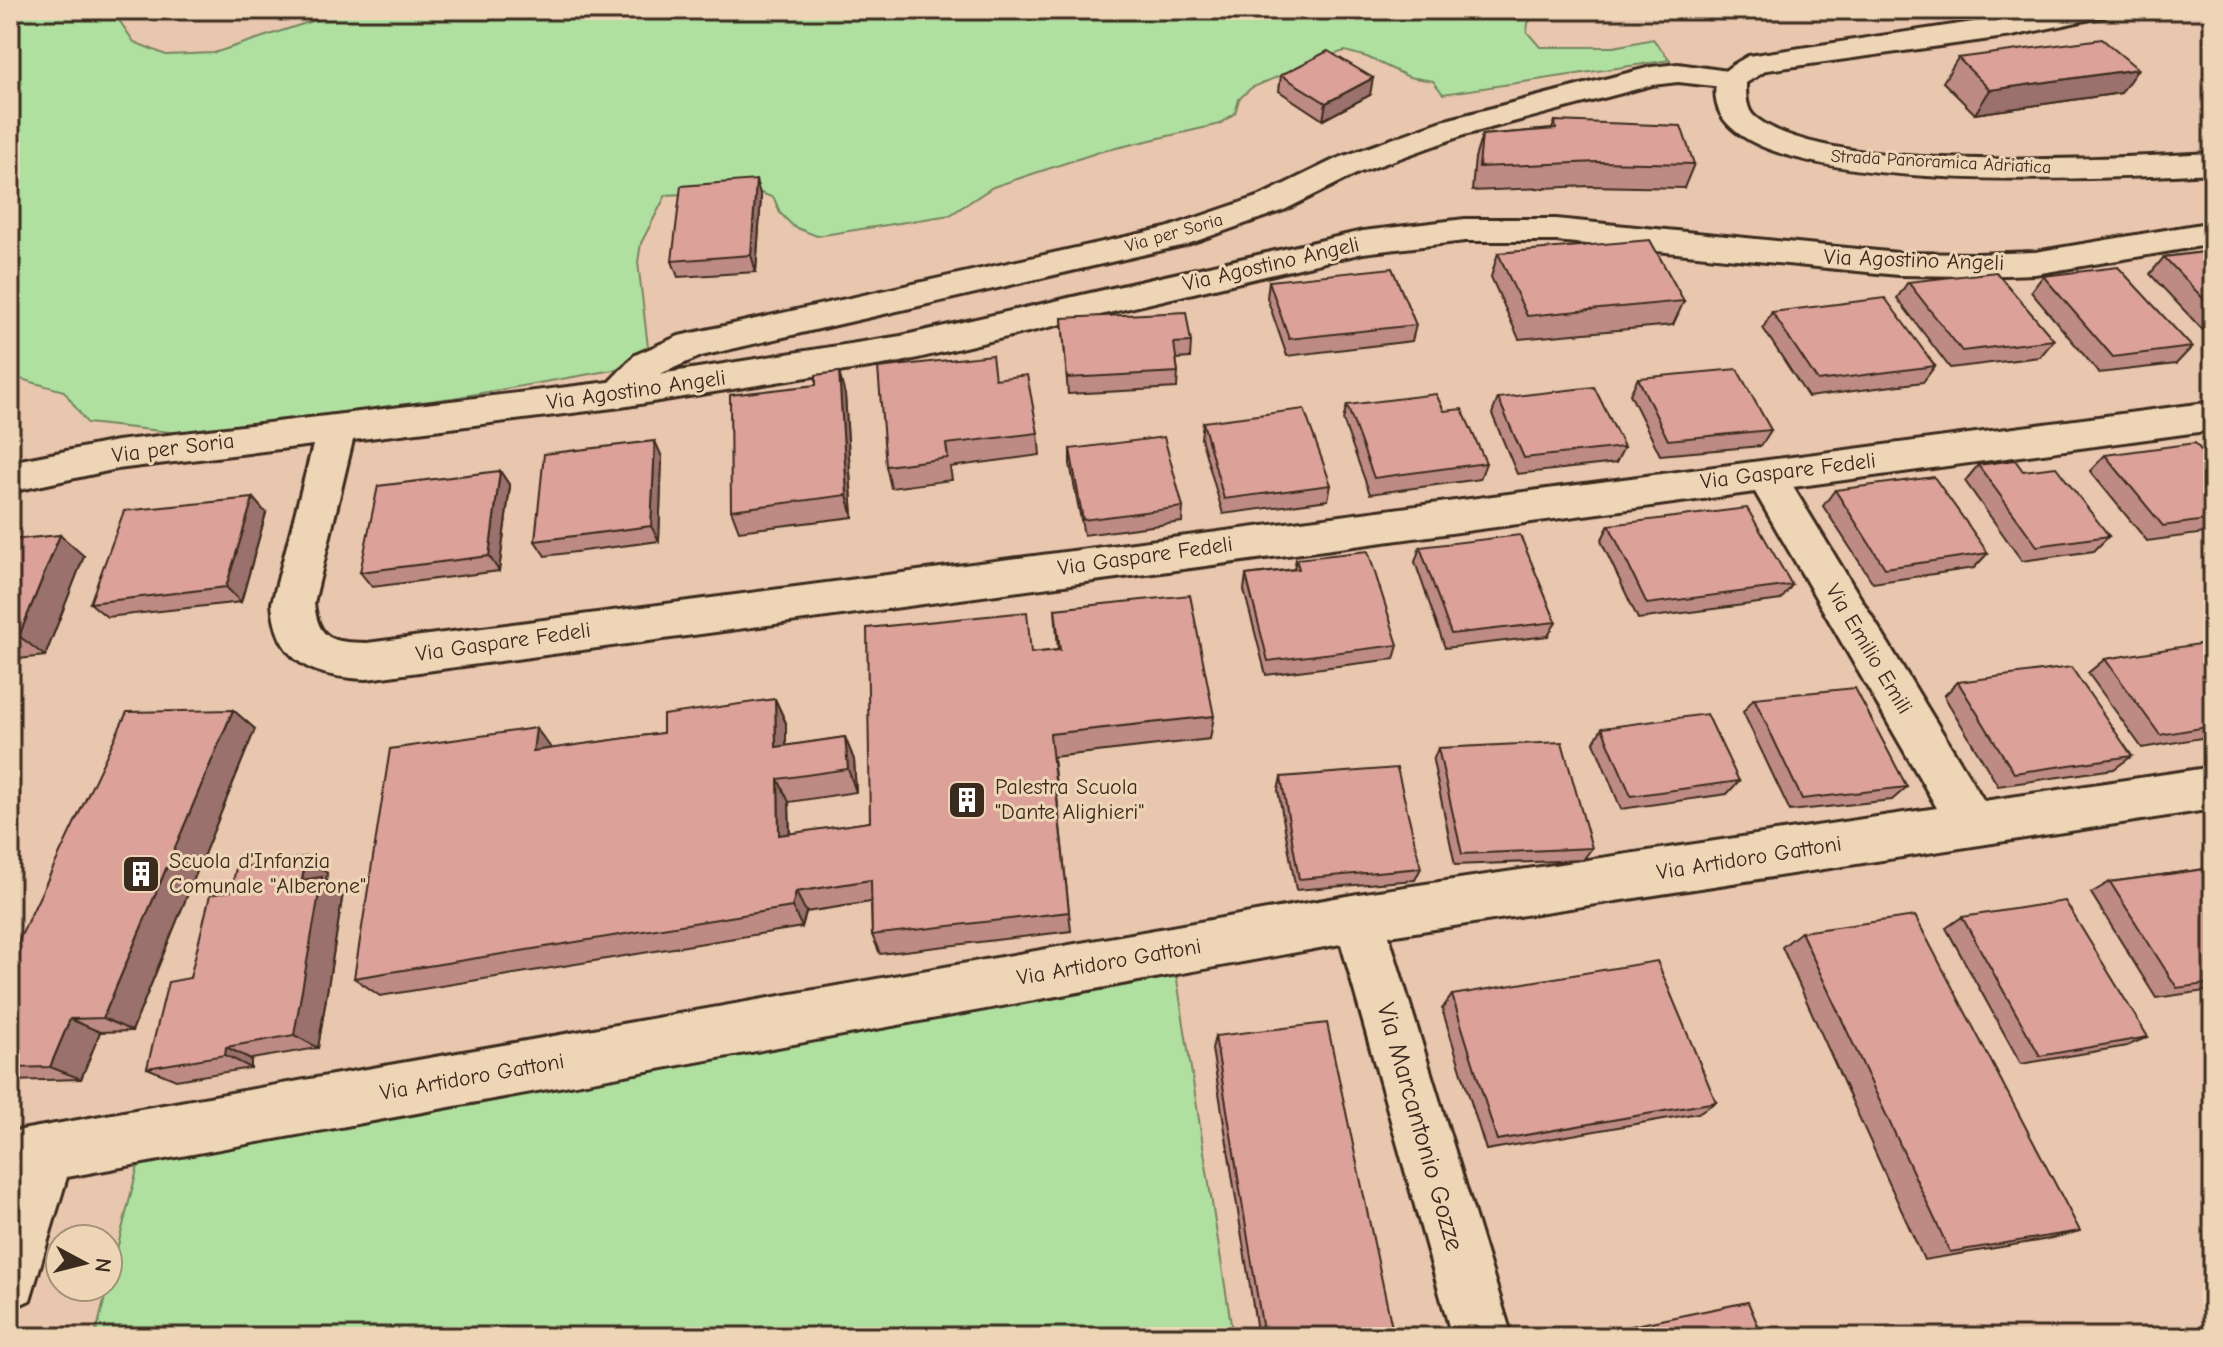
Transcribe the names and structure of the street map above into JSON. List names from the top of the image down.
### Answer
{
  "streets": {
    "street": [
      "Strada Panoramica Adriatica",
      "Via per Soria",
      "Via Agostino Angeli",
      "Via Gaspare Fedeli",
      "Via Emilio Emili",
      "Via Artidoro Gattoni",
      "Via Marcantonio Gozze"
    ]
  },
  "crossings": [
    ["Strada Panoramica Adriatica", "Via per Soria"],
    ["Via per Soria", "Via Agostino Angeli"],
    ["Via per Soria", "Via Gaspare Fedeli"],
    ["Via Agostino Angeli", "Via Gaspare Fedeli"],
    ["Via Gaspare Fedeli", "Via Emilio Emili"],
    ["Via Emilio Emili", "Via Artidoro Gattoni"],
    ["Via Artidoro Gattoni", "Via Marcantonio Gozze"]
  ],
  "places": {
    "building": ["Palestra Scuola \"Dante Alighieri\"", "Scuola d'Infanzia Comunale \"Alberone\""]
  },
  "north": "right"
}
